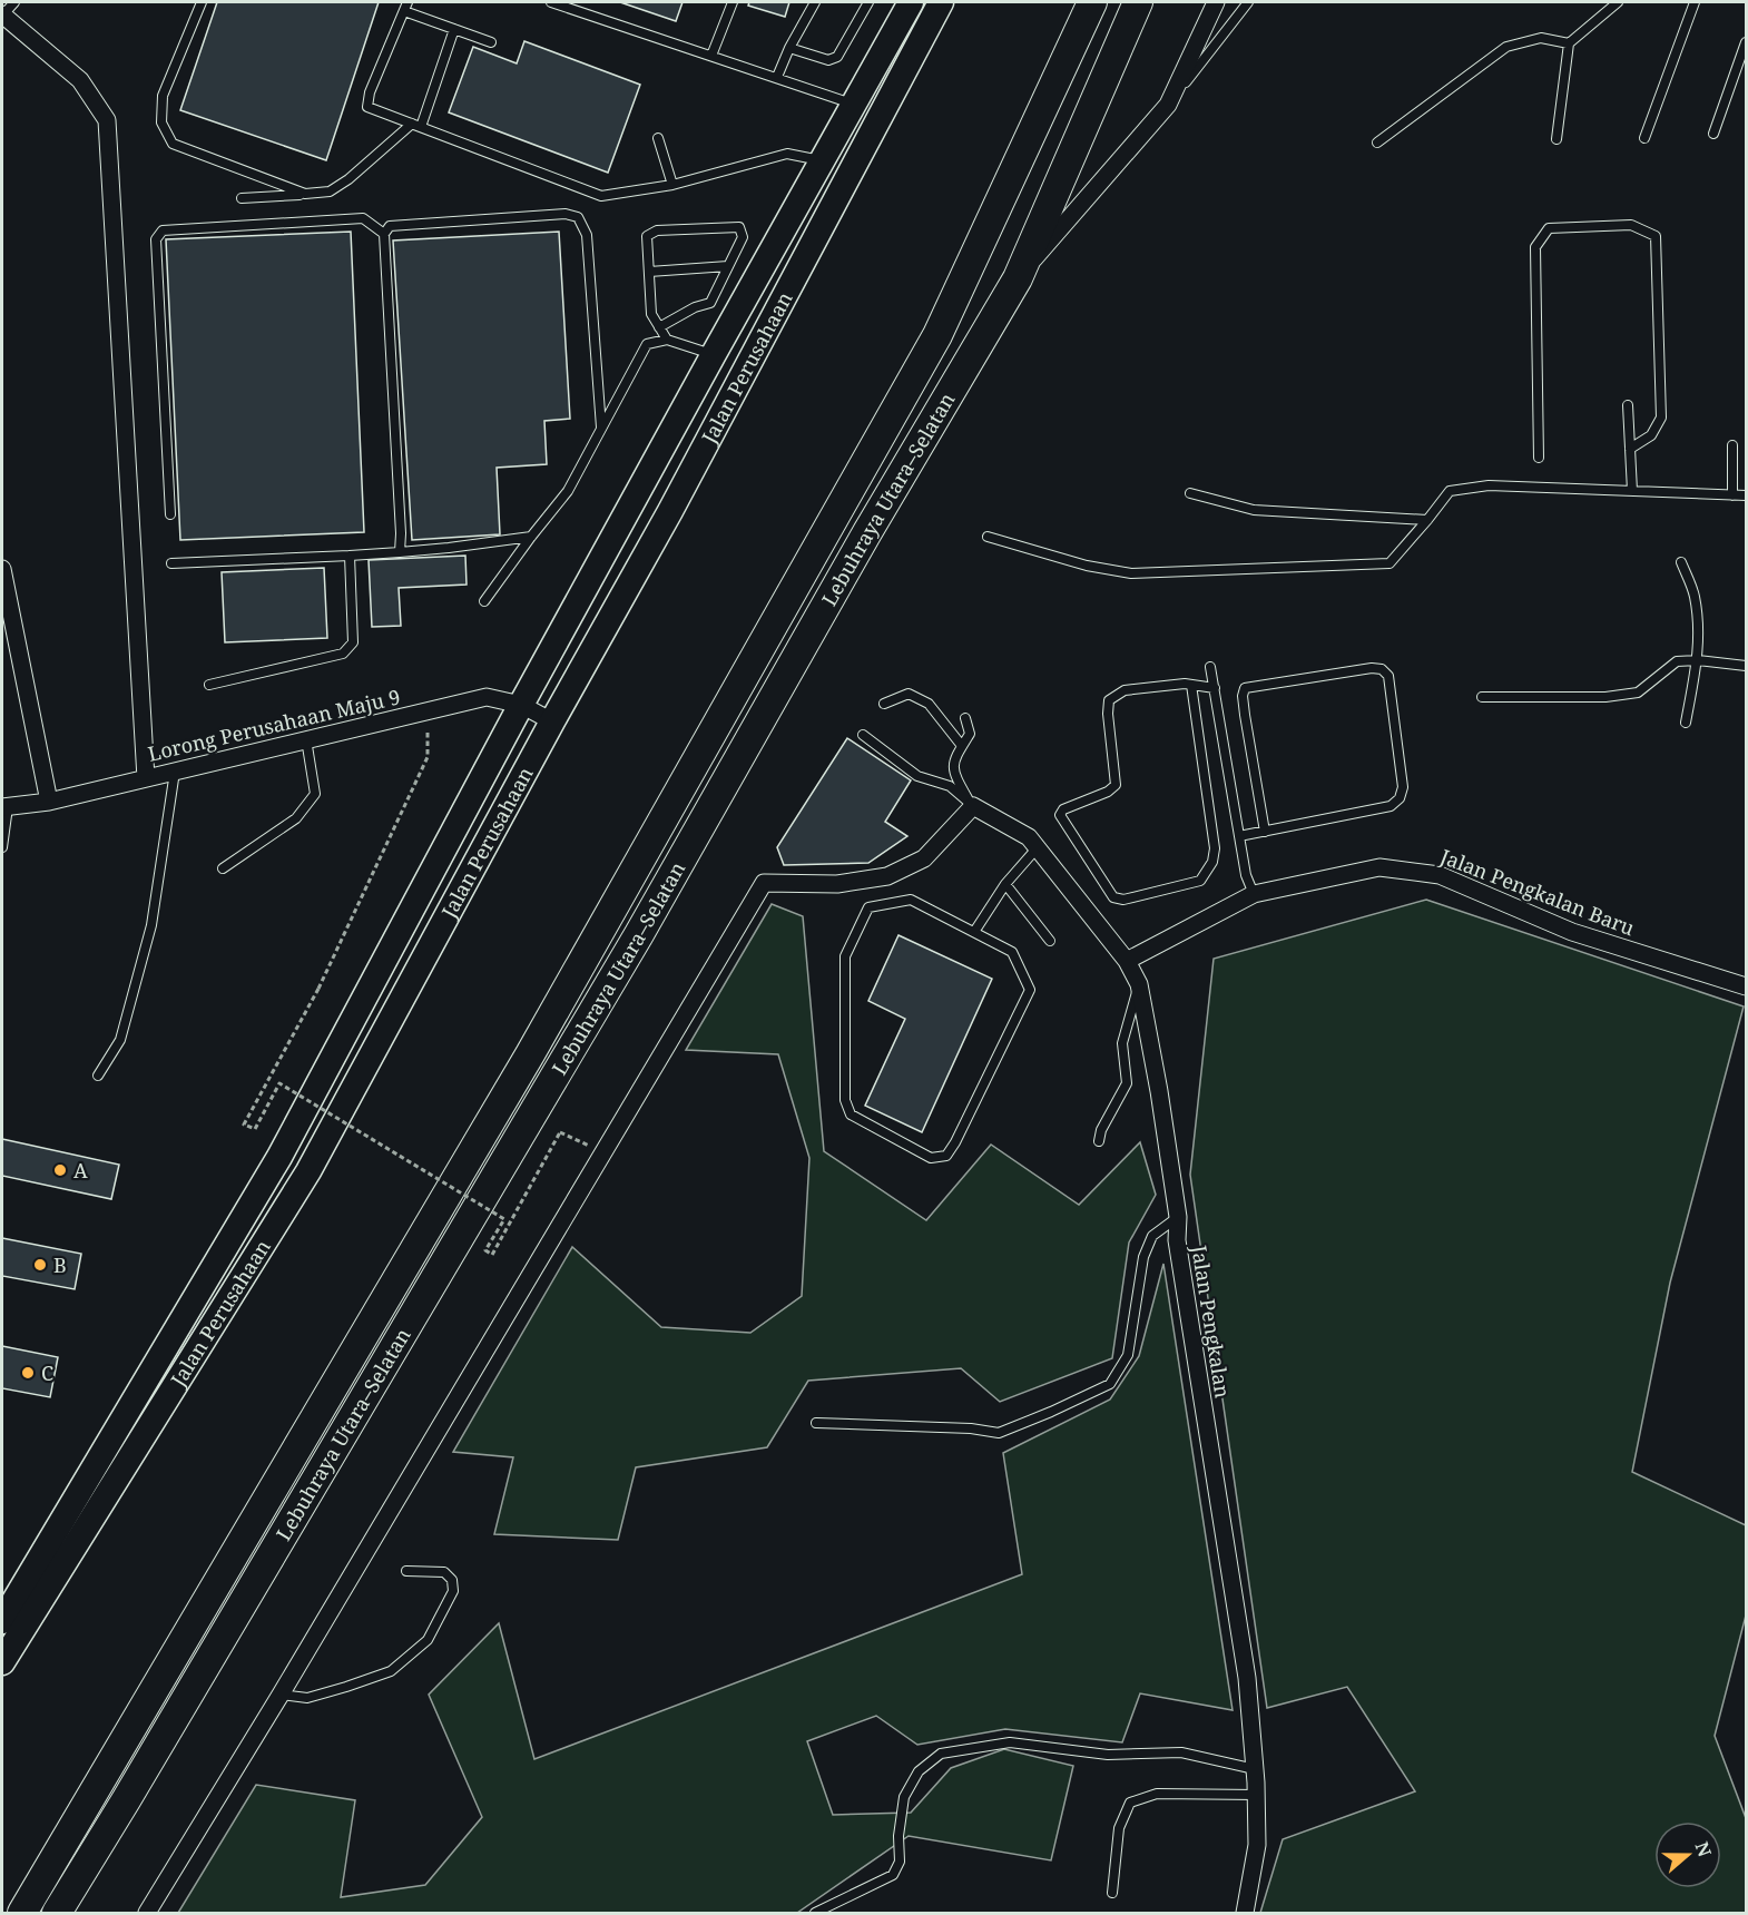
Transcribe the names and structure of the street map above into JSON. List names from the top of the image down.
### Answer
{
  "streets": {
    "highway": ["Lebuhraya Utara–Selatan"],
    "main road": ["Jalan Perusahaan"],
    "street": ["Lorong Perusahaan Maju 9", "Jalan Pengkalan Baru", "Jalan Pengkalan"]
  },
  "crossings": [
    ["Jalan Perusahaan", "Lorong Perusahaan Maju 9"],
    ["Jalan Pengkalan Baru", "Jalan Pengkalan"]
  ],
  "places": ["A", "B", "C"],
  "north": "right"
}
